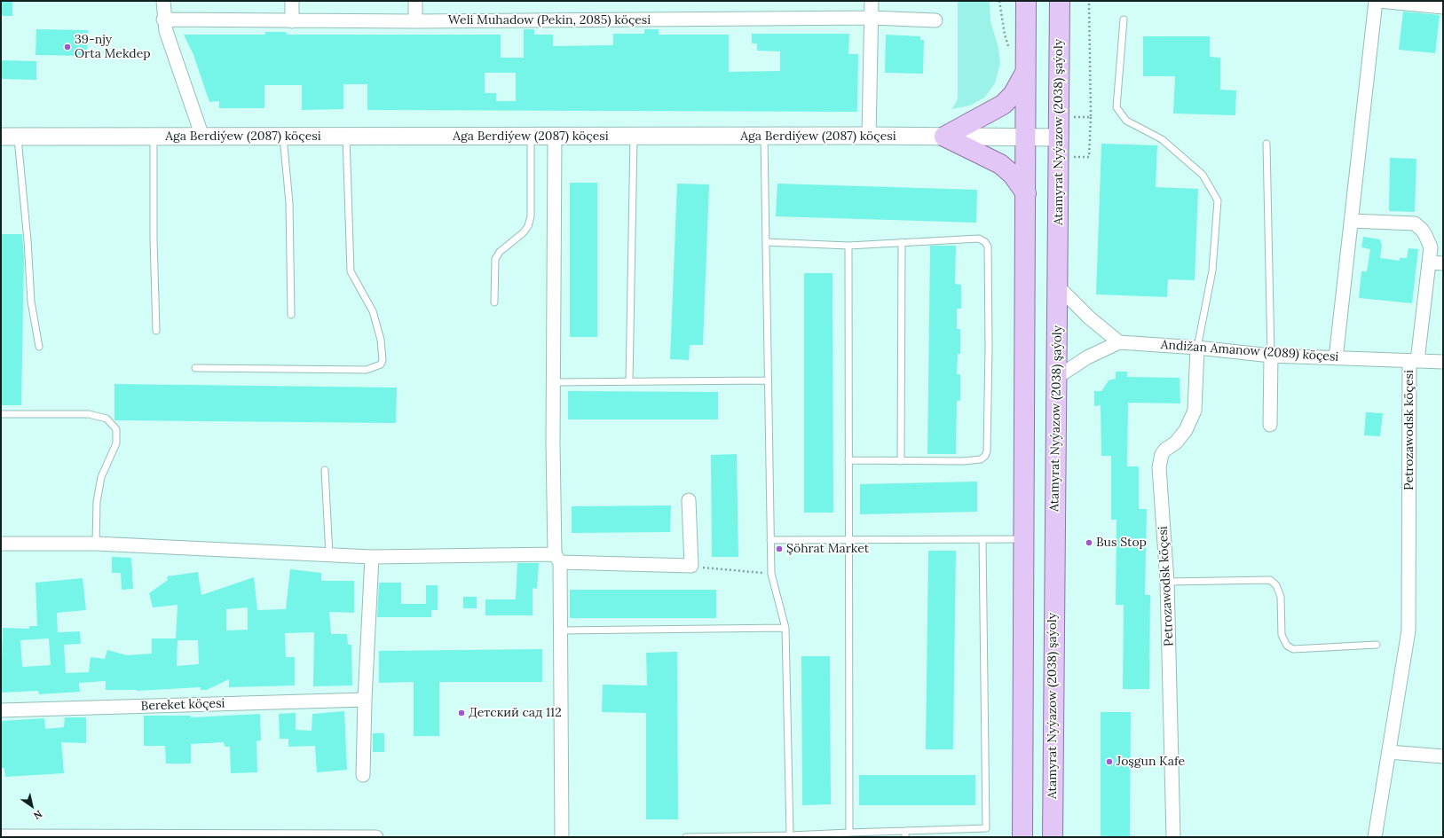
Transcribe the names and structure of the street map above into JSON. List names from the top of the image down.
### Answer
{
  "streets": {
    "main road": ["Atamyrat Nyýazow (2038) şaýoly"],
    "street": [
      "Weli Muhadow (Pekin, 2085) köçesi",
      "Aga Berdiýew (2087) köçesi",
      "Andižan Amanow (2089) köçesi",
      "Petrozawodsk köçesi",
      "Bereket köçesi"
    ]
  },
  "crossings": [
    ["Atamyrat Nyýazow (2038) şaýoly", "Aga Berdiýew (2087) köçesi"],
    ["Atamyrat Nyýazow (2038) şaýoly", "Andižan Amanow (2089) köçesi"],
    ["Andižan Amanow (2089) köçesi", "Petrozawodsk köçesi"]
  ],
  "places": [
    "39-njy Orta Mekdep",
    "Bus Stop",
    "Şöhrat Market",
    "Детский сад 112",
    "Joşgun Kafe"
  ],
  "north": "bottom right"
}
